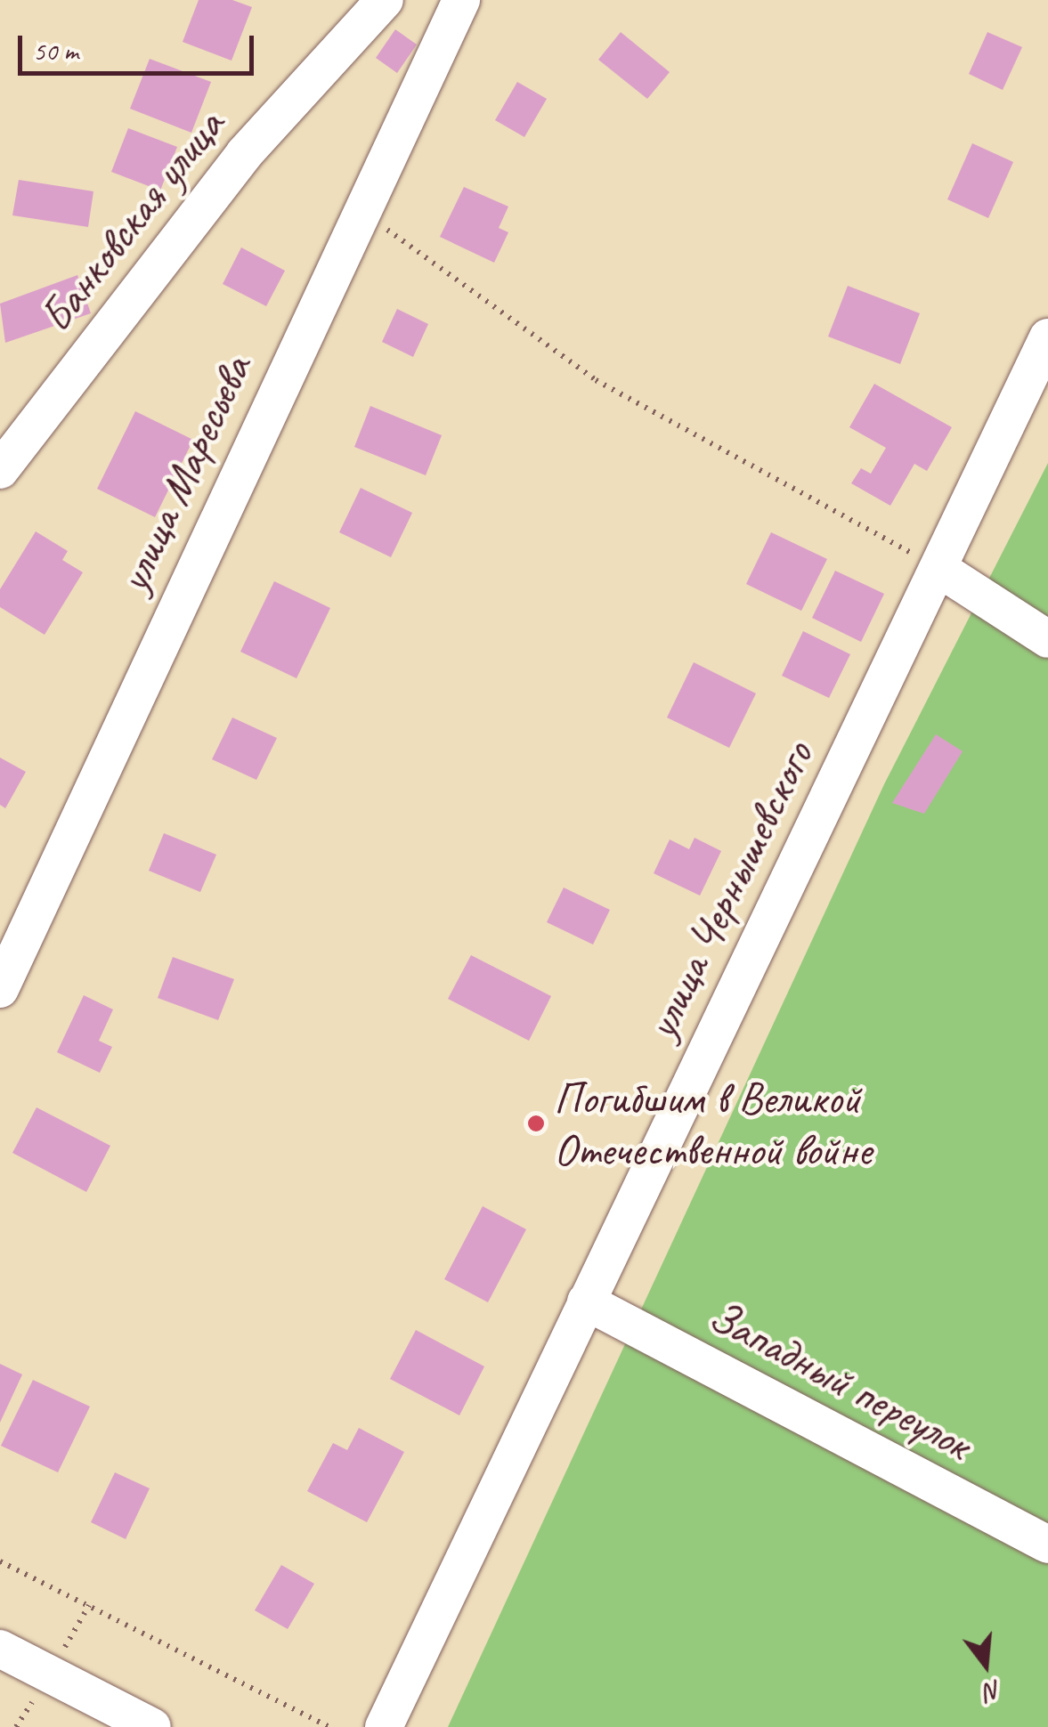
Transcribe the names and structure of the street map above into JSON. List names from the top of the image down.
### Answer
{
  "streets": {
    "street": [
      "Банковская улица",
      "улица Маресьева",
      "улица Чернышевского",
      "Западный переулок"
    ]
  },
  "crossings": [
    ["улица Чернышевского", "Западный переулок"]
  ],
  "places": ["Погибшим в Великой Отечественной войне"],
  "scale_bar": "50 m",
  "north": "bottom"
}
